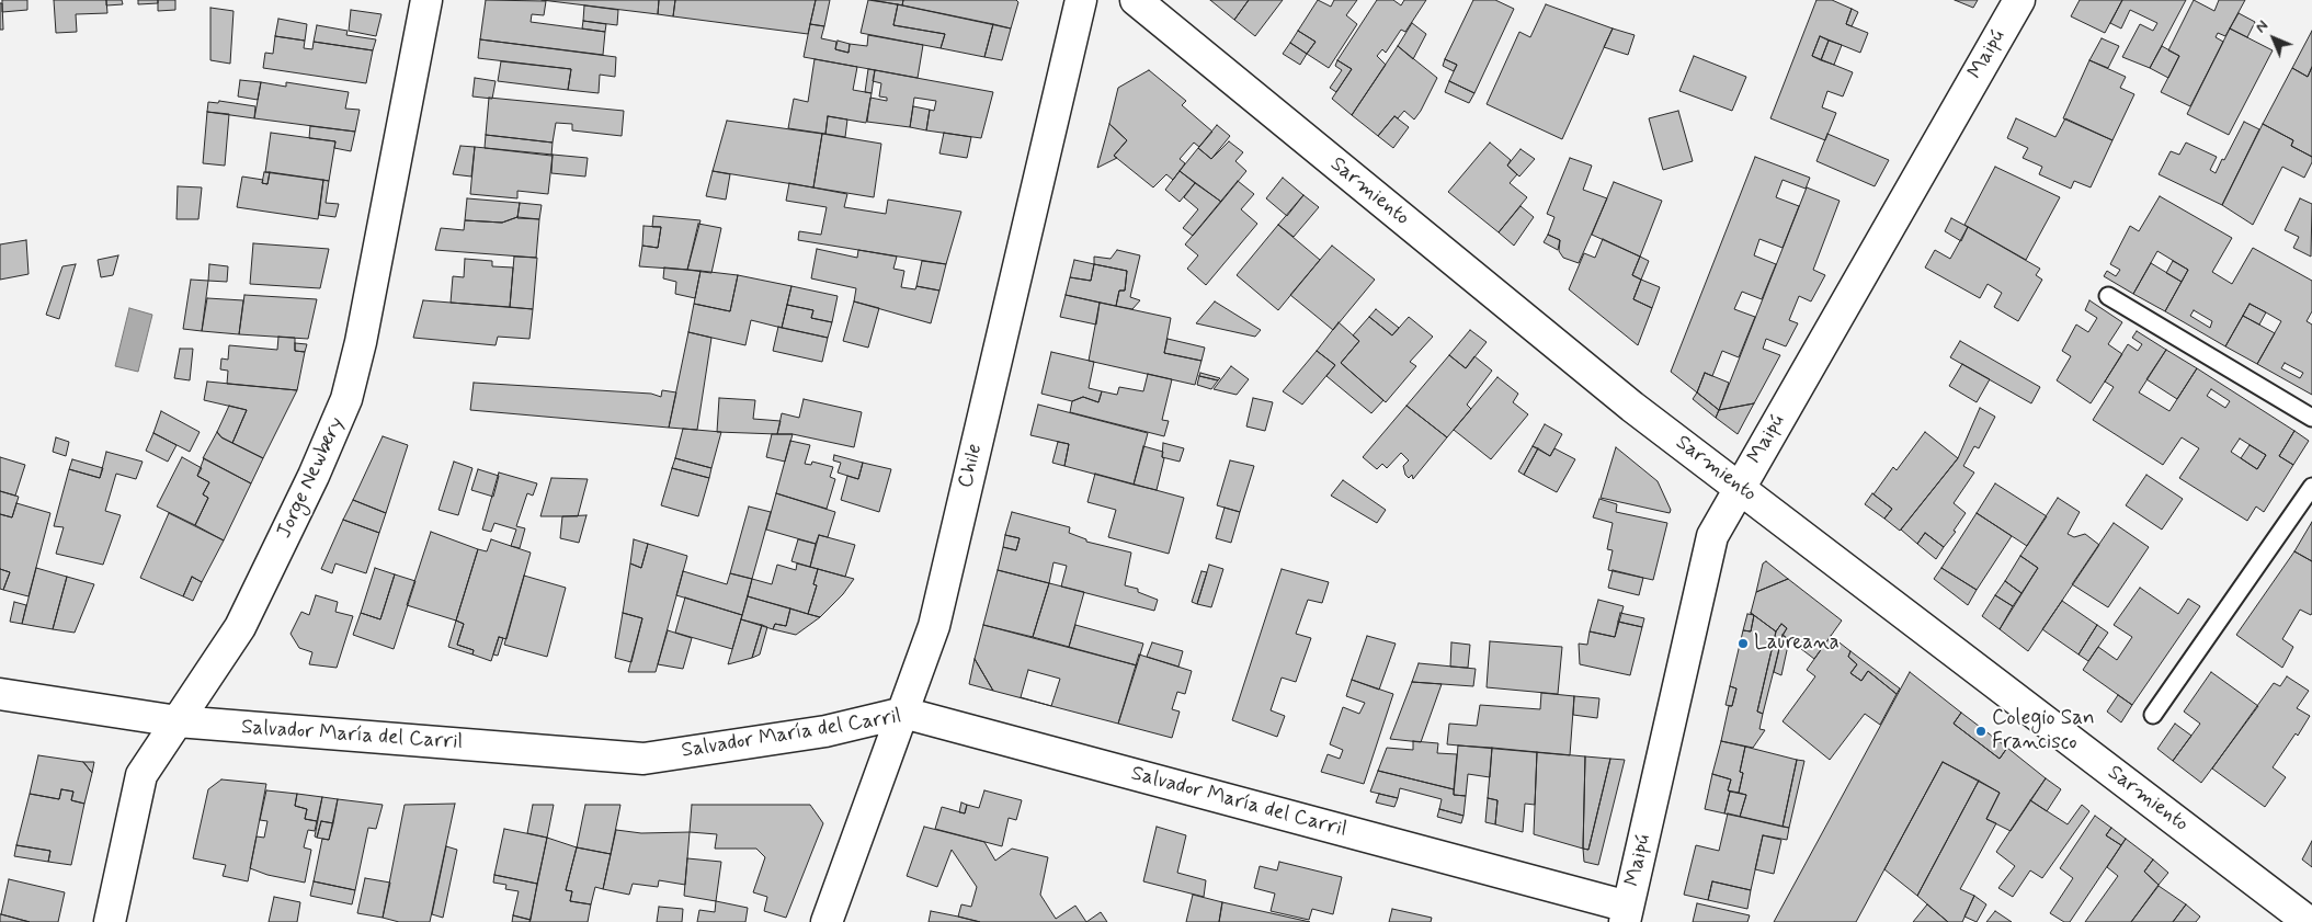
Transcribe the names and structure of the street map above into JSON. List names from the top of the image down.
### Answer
{
  "streets": {
    "street": [
      "Maipú",
      "Sarmiento",
      "Chile",
      "Jorge Newbery",
      "Salvador María del Carril"
    ]
  },
  "crossings": [
    ["Maipú", "Sarmiento"],
    ["Maipú", "Salvador María del Carril"],
    ["Chile", "Salvador María del Carril"],
    ["Jorge Newbery", "Salvador María del Carril"]
  ],
  "places": ["Laureana", "Colegio San Francisco"],
  "north": "top left"
}
